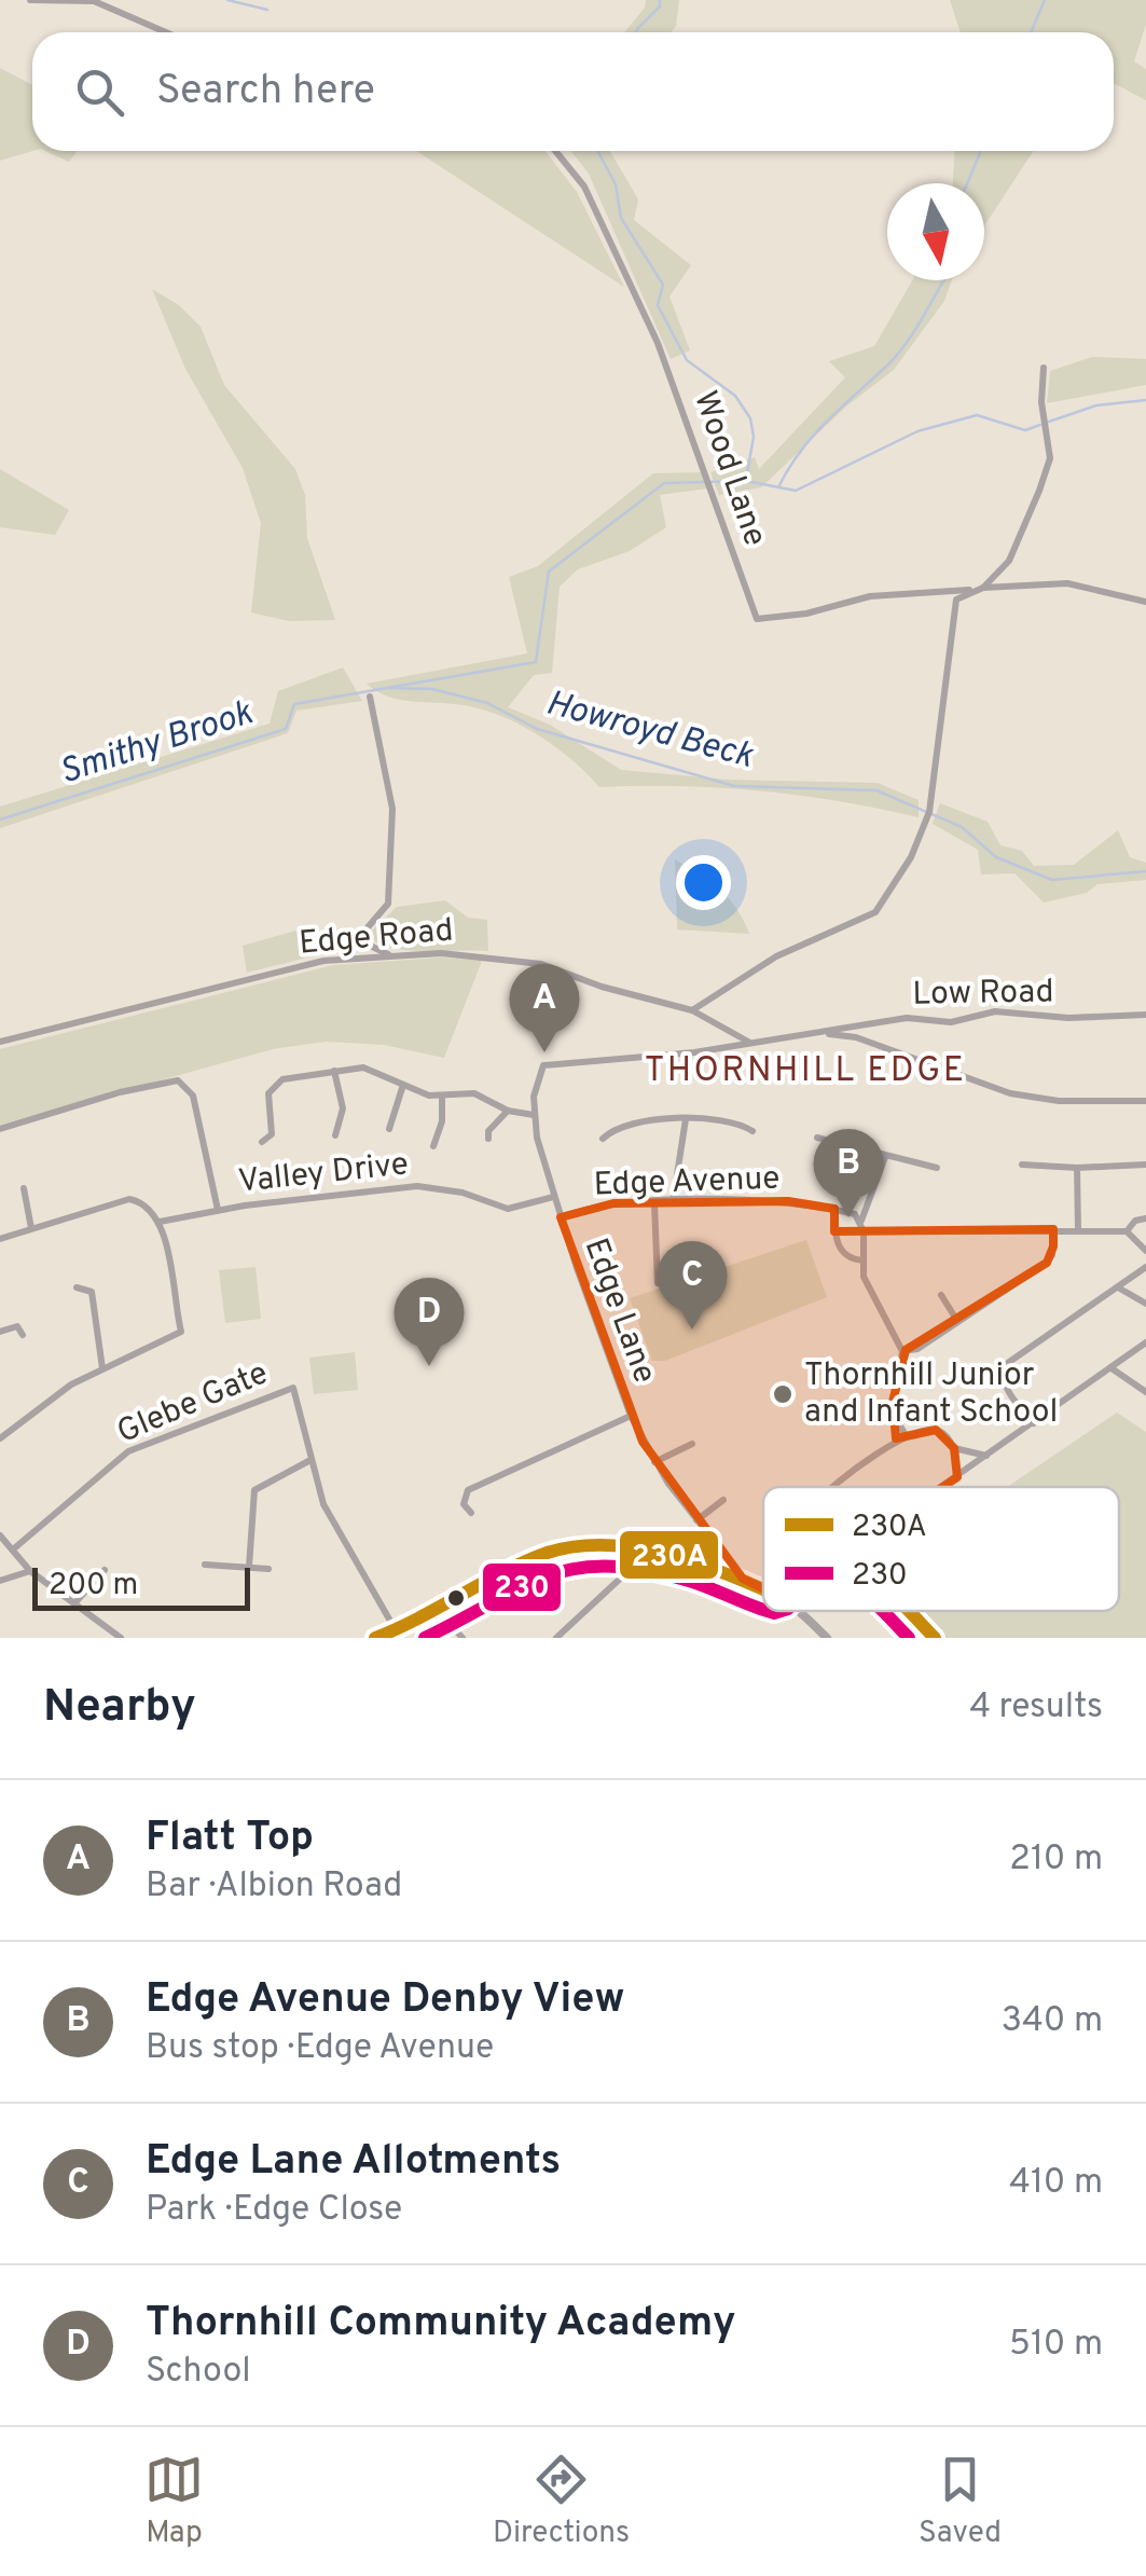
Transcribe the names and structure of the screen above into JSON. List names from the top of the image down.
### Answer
{
  "streets": {
    "street": [
      "Wood Lane",
      "Edge Road",
      "Low Road",
      "Valley Drive",
      "Edge Avenue",
      "Edge Lane",
      "Glebe Gate"
    ]
  },
  "crossings": [
    ["Edge Road", "Edge Lane"],
    ["Valley Drive", "Edge Lane"],
    ["Edge Avenue", "Edge Lane"]
  ],
  "districts": ["THORNHILL EDGE"],
  "water": ["Howroyd Beck", "Smithy Brook"],
  "places": ["Thornhill Junior and Infant School"],
  "lines": ["transit line 230A", "transit line 230"],
  "legend": ["230A", "230"],
  "scale_bar": "200 m",
  "north": "bottom",
  "page": {
    "search": "Search here",
    "pins": [
      "A",
      "B",
      "C",
      "D"
    ],
    "scale": "200 m",
    "heading": ["Nearby", "4 results"],
    "list": [
      {
        "mark": "A",
        "name": "Flatt Top",
        "note": "Bar · Albion Road",
        "value": "210 m"
      },
      {
        "mark": "B",
        "name": "Edge Avenue Denby View",
        "note": "Bus stop · Edge Avenue",
        "value": "340 m"
      },
      {
        "mark": "C",
        "name": "Edge Lane Allotments",
        "note": "Park · Edge Close",
        "value": "410 m"
      },
      {
        "mark": "D",
        "name": "Thornhill Community Academy",
        "note": "School",
        "value": "510 m"
      }
    ],
    "nav": ["Map", "Directions", "Saved"]
  }
}
